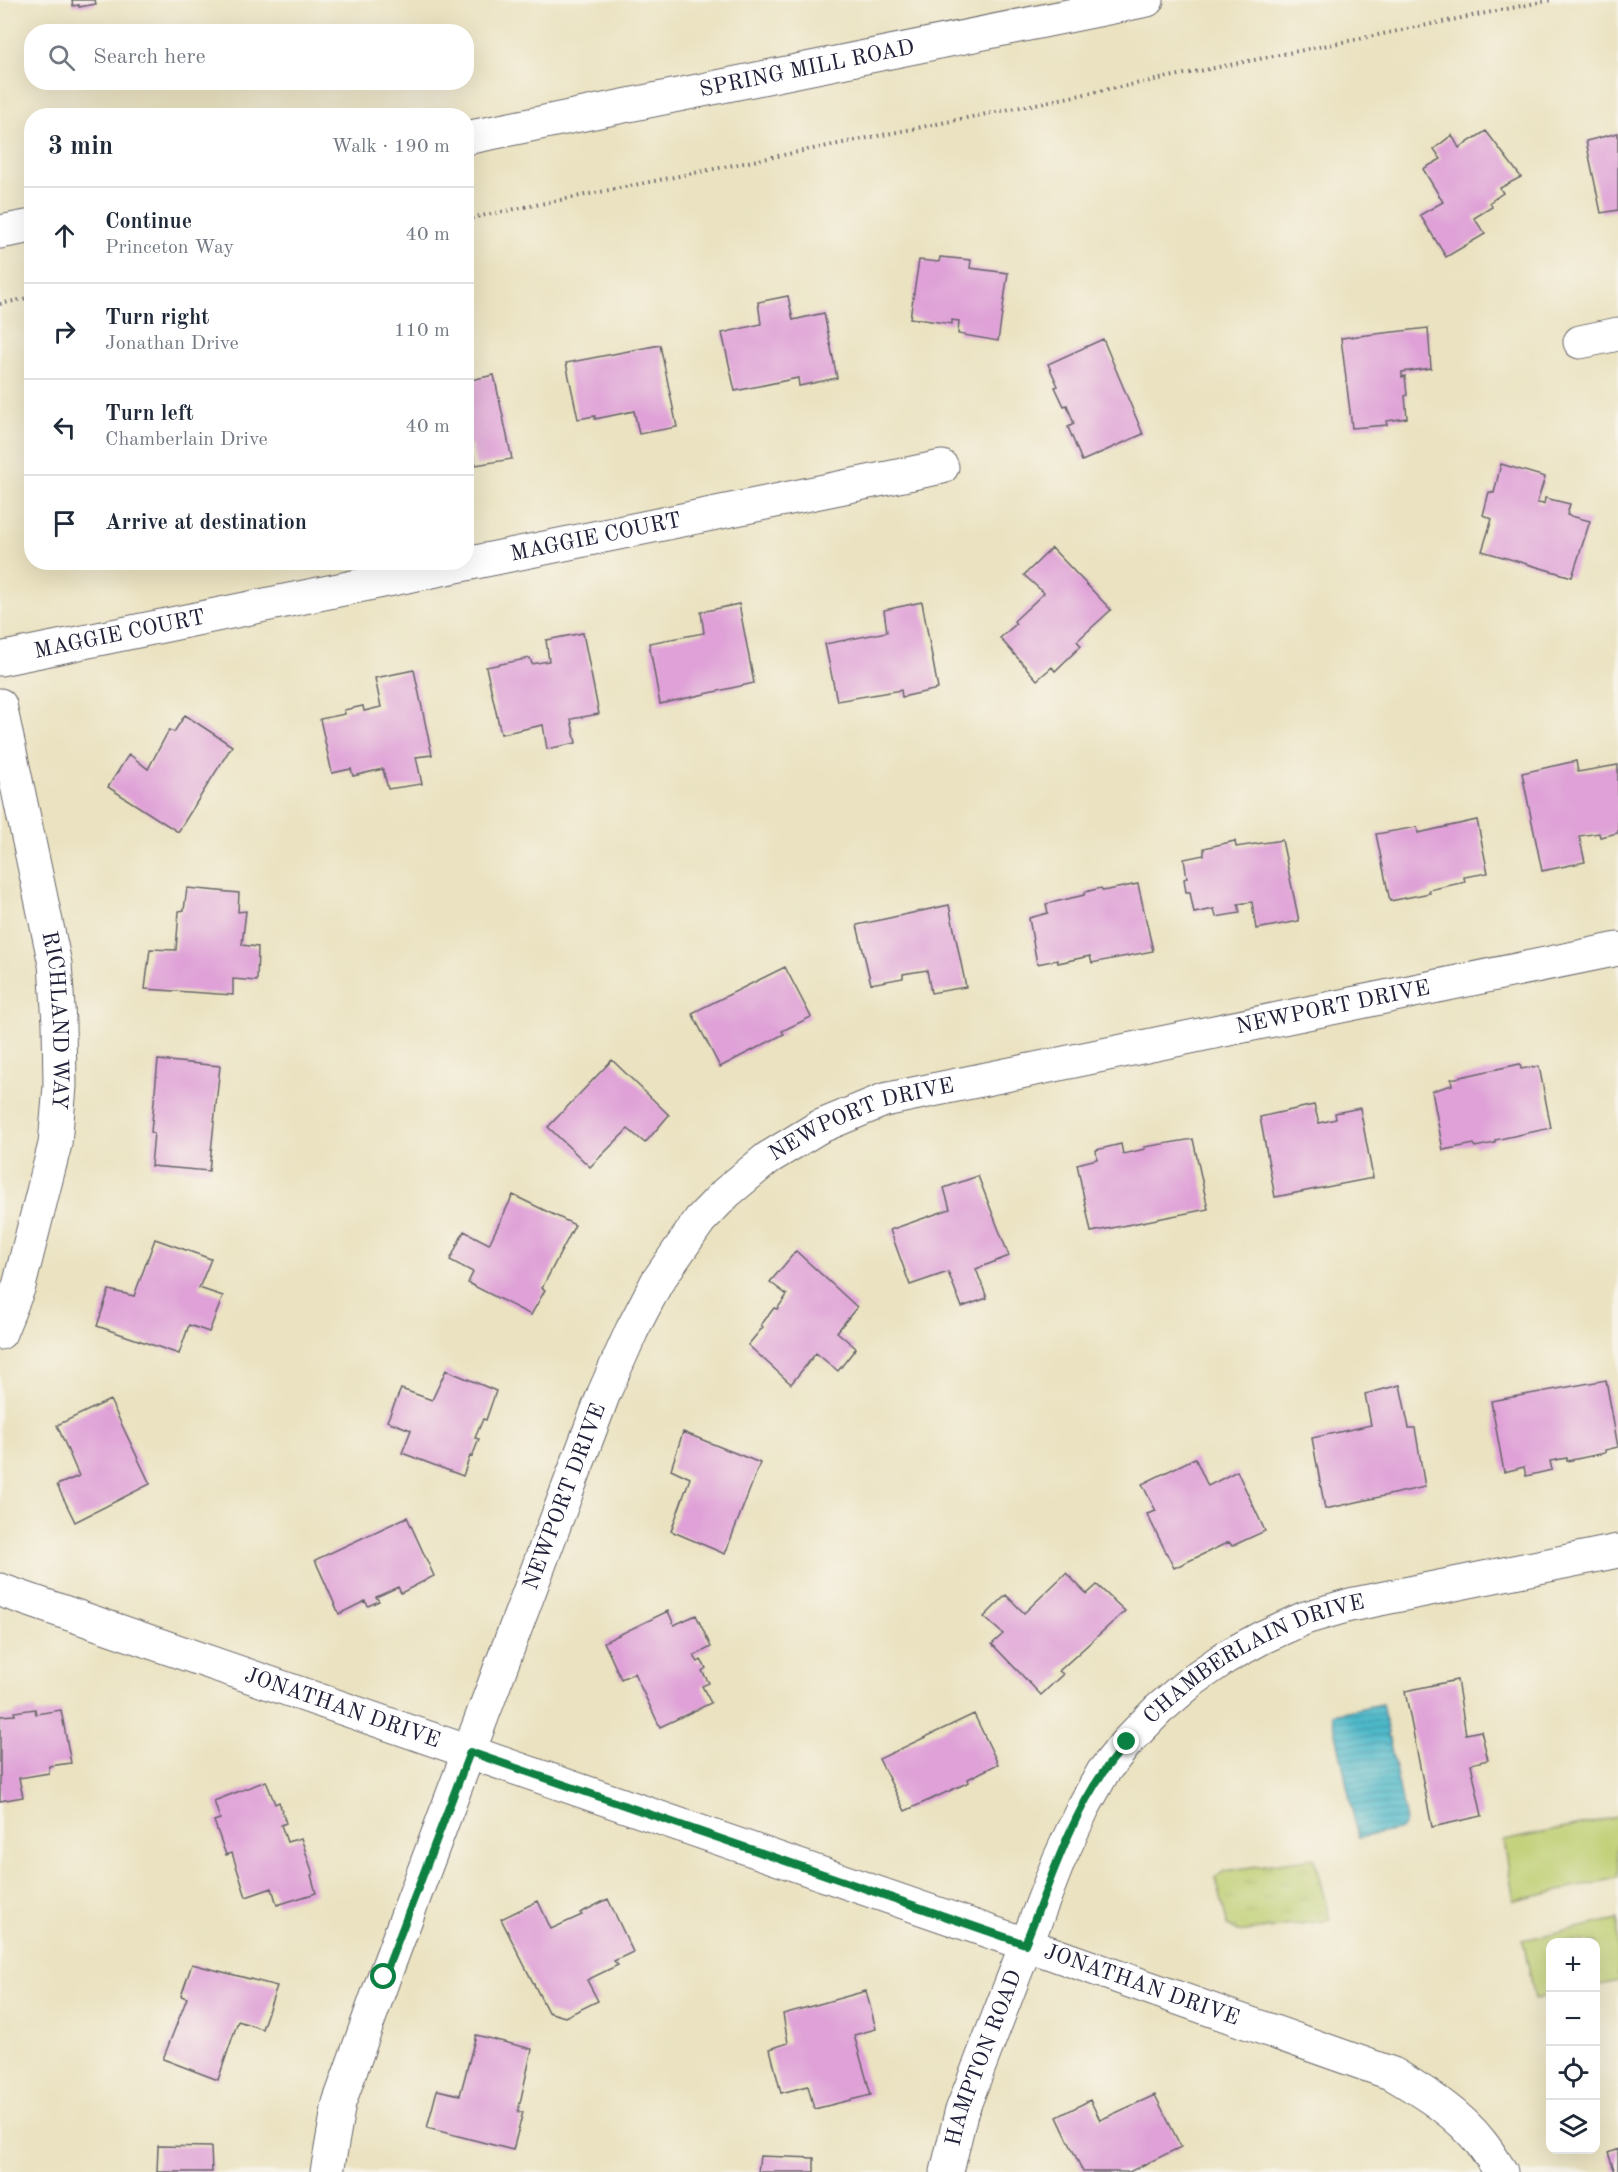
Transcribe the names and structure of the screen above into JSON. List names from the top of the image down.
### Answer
{
  "streets": {
    "street": [
      "SPRING MILL ROAD",
      "MAGGIE COURT",
      "NEWPORT DRIVE",
      "RICHLAND WAY",
      "CHAMBERLAIN DRIVE",
      "JONATHAN DRIVE",
      "HAMPTON ROAD"
    ]
  },
  "crossings": [
    ["NEWPORT DRIVE", "JONATHAN DRIVE"],
    ["CHAMBERLAIN DRIVE", "JONATHAN DRIVE"],
    ["CHAMBERLAIN DRIVE", "HAMPTON ROAD"],
    ["JONATHAN DRIVE", "HAMPTON ROAD"]
  ],
  "page": {
    "search": "Search here",
    "heading": ["3 min", "Walk · 190 m"],
    "list": [
      ["Continue", "Princeton Way", "40 m"],
      ["Turn right", "Jonathan Drive", "110 m"],
      ["Turn left", "Chamberlain Drive", "40 m"],
      "Arrive at destination"
    ],
    "map_buttons": ["+", "−"]
  }
}
